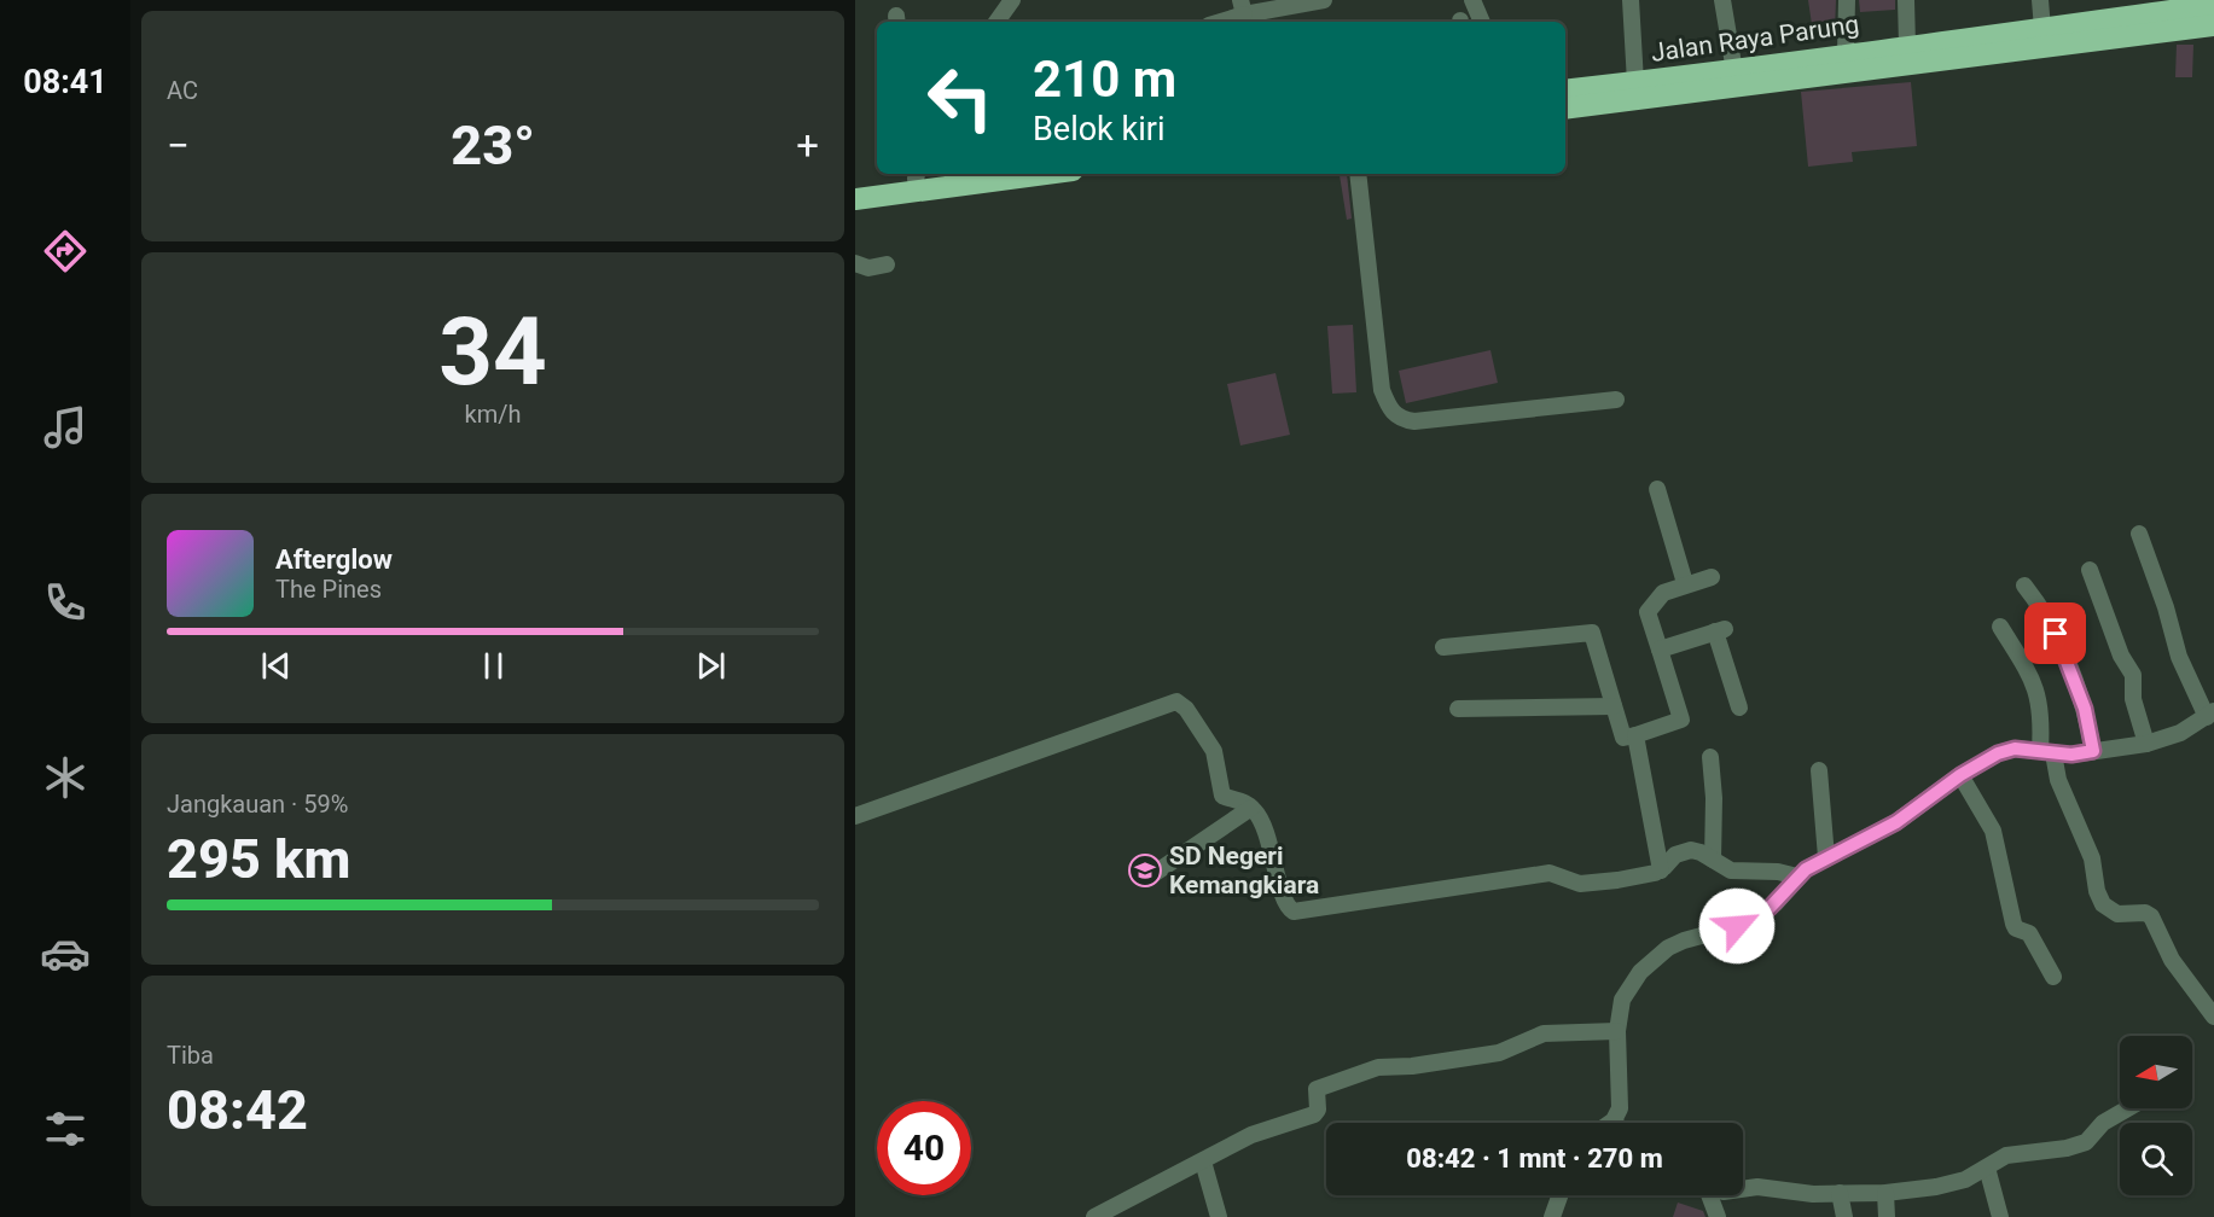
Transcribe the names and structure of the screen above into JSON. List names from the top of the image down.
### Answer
{
  "streets": {
    "highway": ["Jalan Raya Parung"]
  },
  "places": {
    "school or university": ["SD Negeri Kemangkiara"]
  },
  "north": "left",
  "page": {
    "tabs": "08:41",
    "tile": [
      "AC",
      ["34", "km/h"],
      ["Jangkauan · 59%", "295 km"],
      ["Tiba", "08:42"]
    ],
    "turn": ["210 m", "Belok kiri"],
    "heat": ["−", "23°", "+"],
    "song": ["Afterglow", "The Pines"],
    "limit": "40",
    "trip": "08:42 · 1 mnt · 270 m"
  }
}
